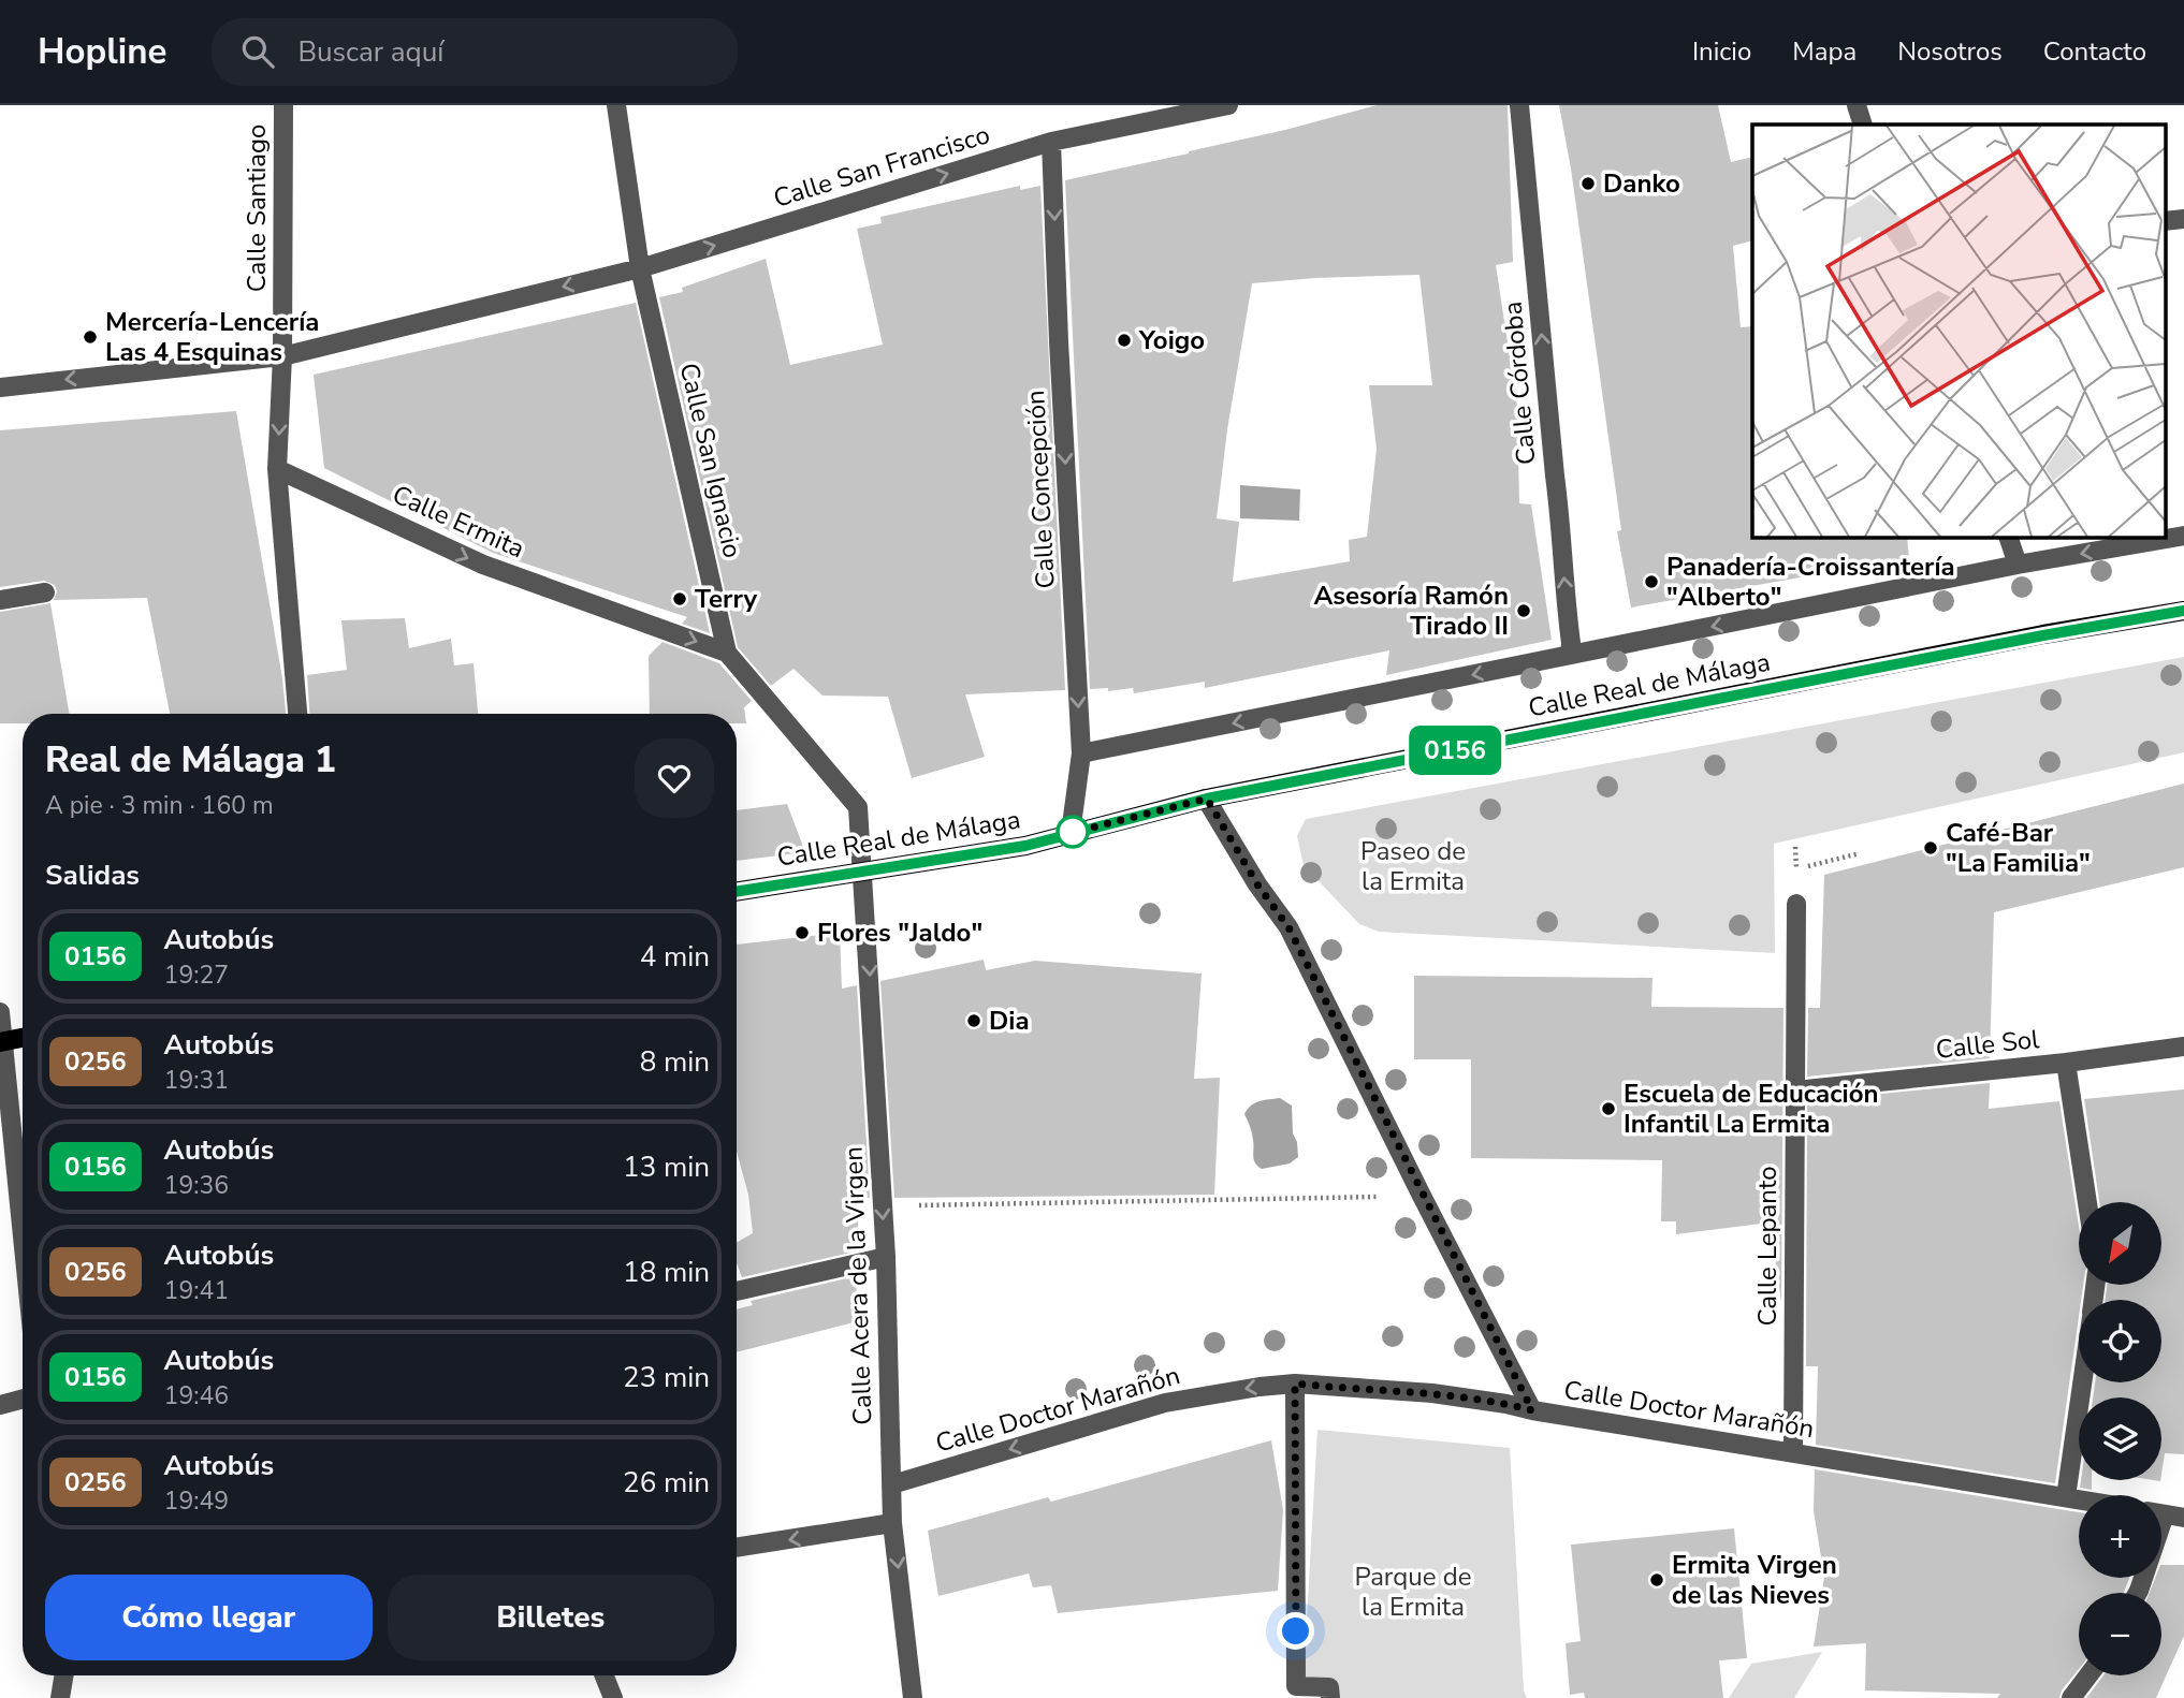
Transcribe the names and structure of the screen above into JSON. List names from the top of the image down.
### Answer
{
  "streets": {
    "main road": ["Calle Real de Málaga"],
    "street": [
      "Calle San Francisco",
      "Calle Santiago",
      "Calle Córdoba",
      "Calle San Ignacio",
      "Calle Concepción",
      "Calle Ermita",
      "Calle Sol",
      "Calle Lepanto",
      "Calle Acera de la Virgen",
      "Calle Doctor Marañón"
    ]
  },
  "crossings": [
    ["Calle San Francisco", "Calle Santiago"],
    ["Calle San Francisco", "Calle San Ignacio"],
    ["Calle San Francisco", "Calle Concepción"],
    ["Calle Córdoba", "Calle Real de Málaga"],
    ["Calle San Ignacio", "Calle Ermita"],
    ["Calle San Ignacio", "Calle Real de Málaga"],
    ["Calle San Ignacio", "Calle Acera de la Virgen"],
    ["Calle Concepción", "Calle Real de Málaga"],
    ["Calle Real de Málaga", "Calle Acera de la Virgen"],
    ["Calle Sol", "Calle Lepanto"],
    ["Calle Lepanto", "Calle Doctor Marañón"],
    ["Calle Acera de la Virgen", "Calle Doctor Marañón"]
  ],
  "one_way": [
    "Calle Córdoba",
    "Calle Concepción",
    "Calle Ermita",
    "Calle Real de Málaga",
    "Calle Acera de la Virgen"
  ],
  "parks": ["Paseo de la Ermita", "Parque de la Ermita"],
  "places": [
    "Danko",
    "Mercería-Lencería Las 4 Esquinas",
    "Yoigo",
    "Panadería-Croissantería \"Alberto\"",
    "Terry",
    "Asesoría Ramón Tirado II",
    "Café-Bar \"La Familia\"",
    "Flores \"Jaldo\"",
    "Dia",
    "Escuela de Educación Infantil La Ermita",
    "Ermita Virgen de las Nieves"
  ],
  "lines": ["bus line 0156"],
  "north": "bottom left",
  "page": {
    "header": "Hopline",
    "search": "Buscar aquí",
    "nav": [
      "Inicio",
      "Mapa",
      "Nosotros",
      "Contacto"
    ],
    "on_map": "0156",
    "heading": [
      ["Real de Málaga 1", "A pie · 3 min · 160 m"],
      "Salidas"
    ],
    "list": [
      {
        "mark": "0156",
        "name": "Autobús",
        "note": "19:27",
        "value": "4 min"
      },
      {
        "mark": "0256",
        "name": "Autobús",
        "note": "19:31",
        "value": "8 min"
      },
      {
        "mark": "0156",
        "name": "Autobús",
        "note": "19:36",
        "value": "13 min"
      },
      {
        "mark": "0256",
        "name": "Autobús",
        "note": "19:41",
        "value": "18 min"
      },
      {
        "mark": "0156",
        "name": "Autobús",
        "note": "19:46",
        "value": "23 min"
      },
      {
        "mark": "0256",
        "name": "Autobús",
        "note": "19:49",
        "value": "26 min"
      }
    ],
    "map_buttons": ["+", "−"],
    "buttons": ["Cómo llegar", "Billetes"]
  }
}
